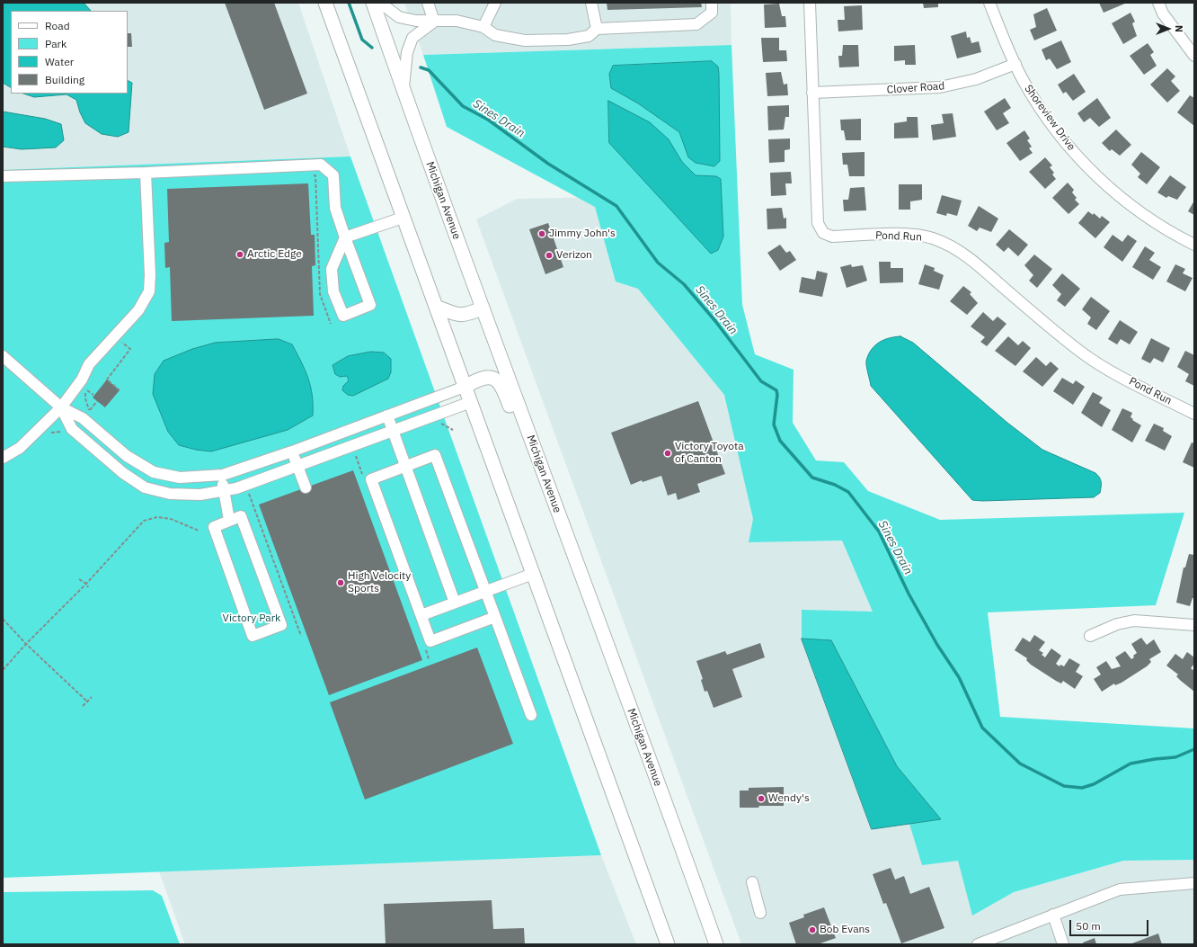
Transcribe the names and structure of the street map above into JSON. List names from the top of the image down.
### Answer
{
  "streets": {
    "main road": ["Michigan Avenue"],
    "street": ["Clover Road", "Shoreview Drive", "Pond Run"]
  },
  "crossings": [
    ["Clover Road", "Shoreview Drive"],
    ["Clover Road", "Pond Run"]
  ],
  "water": ["Sines Drain"],
  "parks": ["Victory Park"],
  "places": [
    "Jimmy John's",
    "Arctic Edge",
    "Verizon",
    "Victory Toyota of Canton",
    "High Velocity Sports",
    "Wendy's",
    "Bob Evans"
  ],
  "legend": [
    "Road",
    "Park",
    "Water",
    "Building"
  ],
  "scale_bar": "50 m",
  "north": "right"
}
